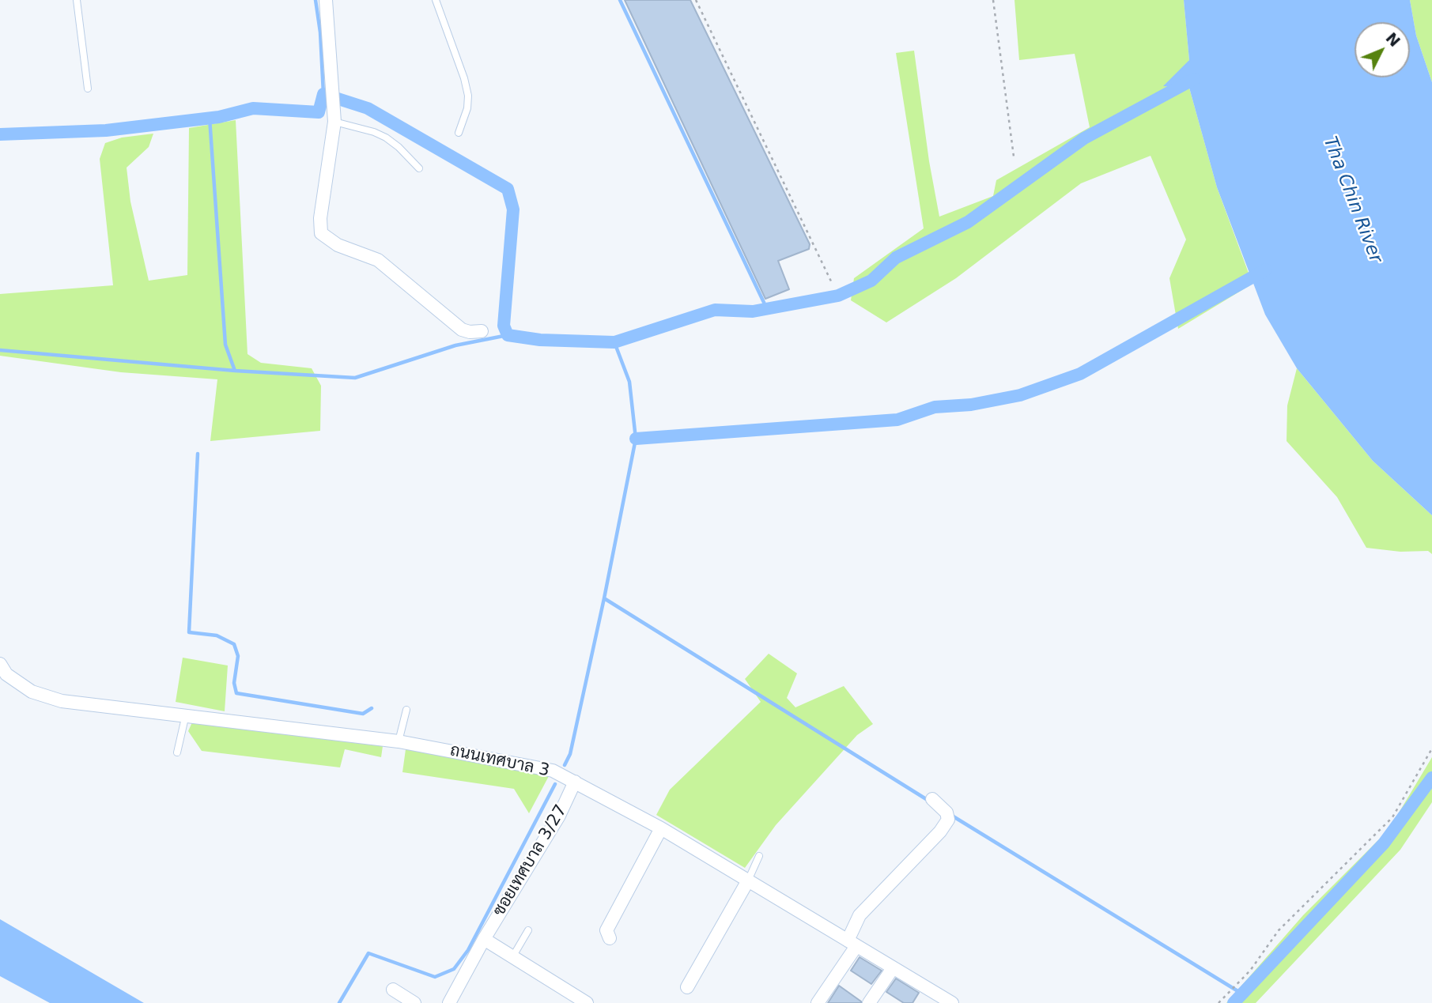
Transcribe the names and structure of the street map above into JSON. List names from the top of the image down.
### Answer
{
  "streets": {
    "street": ["ถนนเทศบาล 3", "ซอยเทศบาล 3/27"]
  },
  "crossings": [
    ["ถนนเทศบาล 3", "ซอยเทศบาล 3/27"]
  ],
  "water": ["Tha Chin River"],
  "north": "top right"
}
